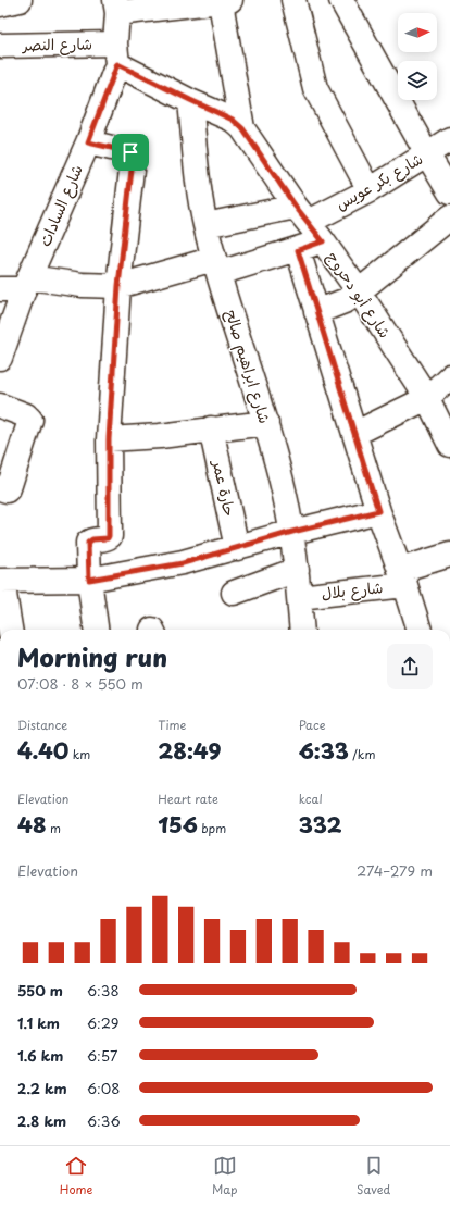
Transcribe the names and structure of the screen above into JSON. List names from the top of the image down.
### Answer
{
  "streets": {
    "street": [
      "شارع النصر",
      "شارع بكر عويس",
      "شارع السادات",
      "شارع أبو دحروج",
      "شارع ابراهيم صالح",
      "حارة عمر",
      "شارع بلال"
    ]
  },
  "crossings": [
    ["شارع النصر", "شارع السادات"],
    ["شارع النصر", "شارع أبو دحروج"],
    ["شارع بكر عويس", "شارع أبو دحروج"],
    ["شارع بكر عويس", "شارع ابراهيم صالح"],
    ["شارع السادات", "شارع أبو دحروج"],
    ["شارع أبو دحروج", "شارع ابراهيم صالح"],
    ["شارع ابراهيم صالح", "شارع بلال"]
  ],
  "north": "right",
  "page": {
    "heading": ["Morning run", "07:08 · 8 × 550 m"],
    "stats": [
      ["Distance", "4.40 km"],
      ["Time", "28:49"],
      ["Pace", "6:33 /km"],
      ["Elevation", "48 m"],
      ["Heart rate", "156 bpm"],
      ["kcal", "332"]
    ],
    "chart": ["Elevation", "274–279 m"],
    "list": [
      {
        "name": "550 m",
        "note": "6:38"
      },
      {
        "name": "1.1 km",
        "note": "6:29"
      },
      {
        "name": "1.6 km",
        "note": "6:57"
      },
      {
        "name": "2.2 km",
        "note": "6:08"
      },
      {
        "name": "2.8 km",
        "note": "6:36"
      }
    ],
    "tabs": ["Home", "Map", "Saved"]
  }
}
